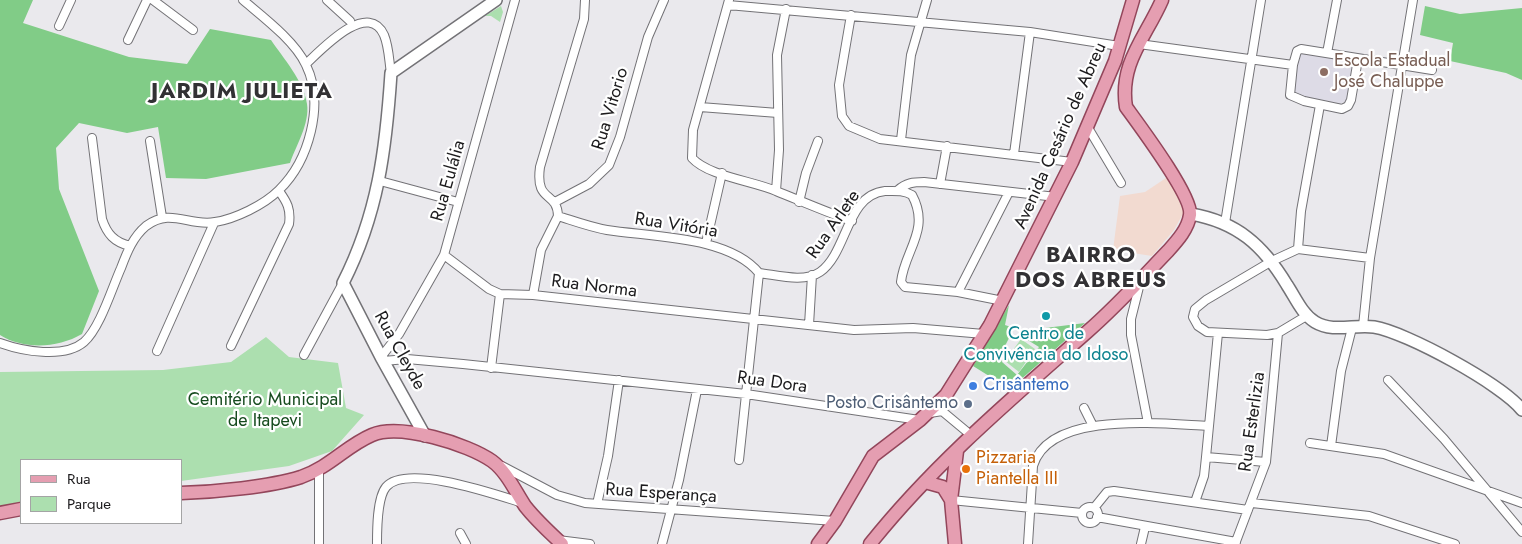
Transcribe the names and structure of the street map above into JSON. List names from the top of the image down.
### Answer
{
  "streets": {
    "main road": ["Avenida Cesário de Abreu"],
    "street": [
      "Rua Vitorio",
      "Rua Eulália",
      "Rua Arlete",
      "Rua Vitória",
      "Rua Norma",
      "Rua Cleyde",
      "Rua Dora",
      "Rua Esterlizia",
      "Rua Esperança"
    ]
  },
  "crossings": [
    ["Avenida Cesário de Abreu", "Rua Arlete"],
    ["Avenida Cesário de Abreu", "Rua Dora"],
    ["Avenida Cesário de Abreu", "Rua Esperança"],
    ["Rua Eulália", "Rua Norma"],
    ["Rua Eulália", "Rua Cleyde"],
    ["Rua Eulália", "Rua Dora"],
    ["Rua Arlete", "Rua Norma"],
    ["Rua Cleyde", "Rua Dora"]
  ],
  "districts": ["JARDIM JULIETA", "BAIRRO DOS ABREUS"],
  "parks": ["Cemitério Municipal de Itapevi"],
  "places": [
    "Escola Estadual José Chaluppe",
    "Centro de Convivência do Idoso",
    "Crisântemo",
    "Posto Crisântemo",
    "Pizzaria Piantella III"
  ],
  "legend": ["Rua", "Parque"]
}
